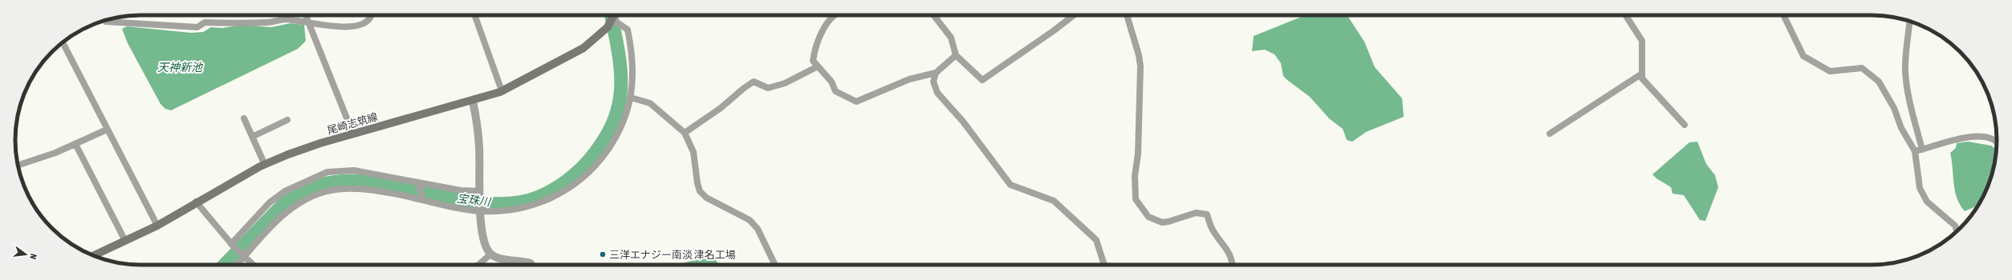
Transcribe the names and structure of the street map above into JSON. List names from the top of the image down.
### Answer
{
  "streets": {
    "main road": ["尾崎志筑線"]
  },
  "water": ["天神新池", "宝珠川"],
  "places": ["三洋エナジー南淡 津名工場"],
  "north": "right"
}
